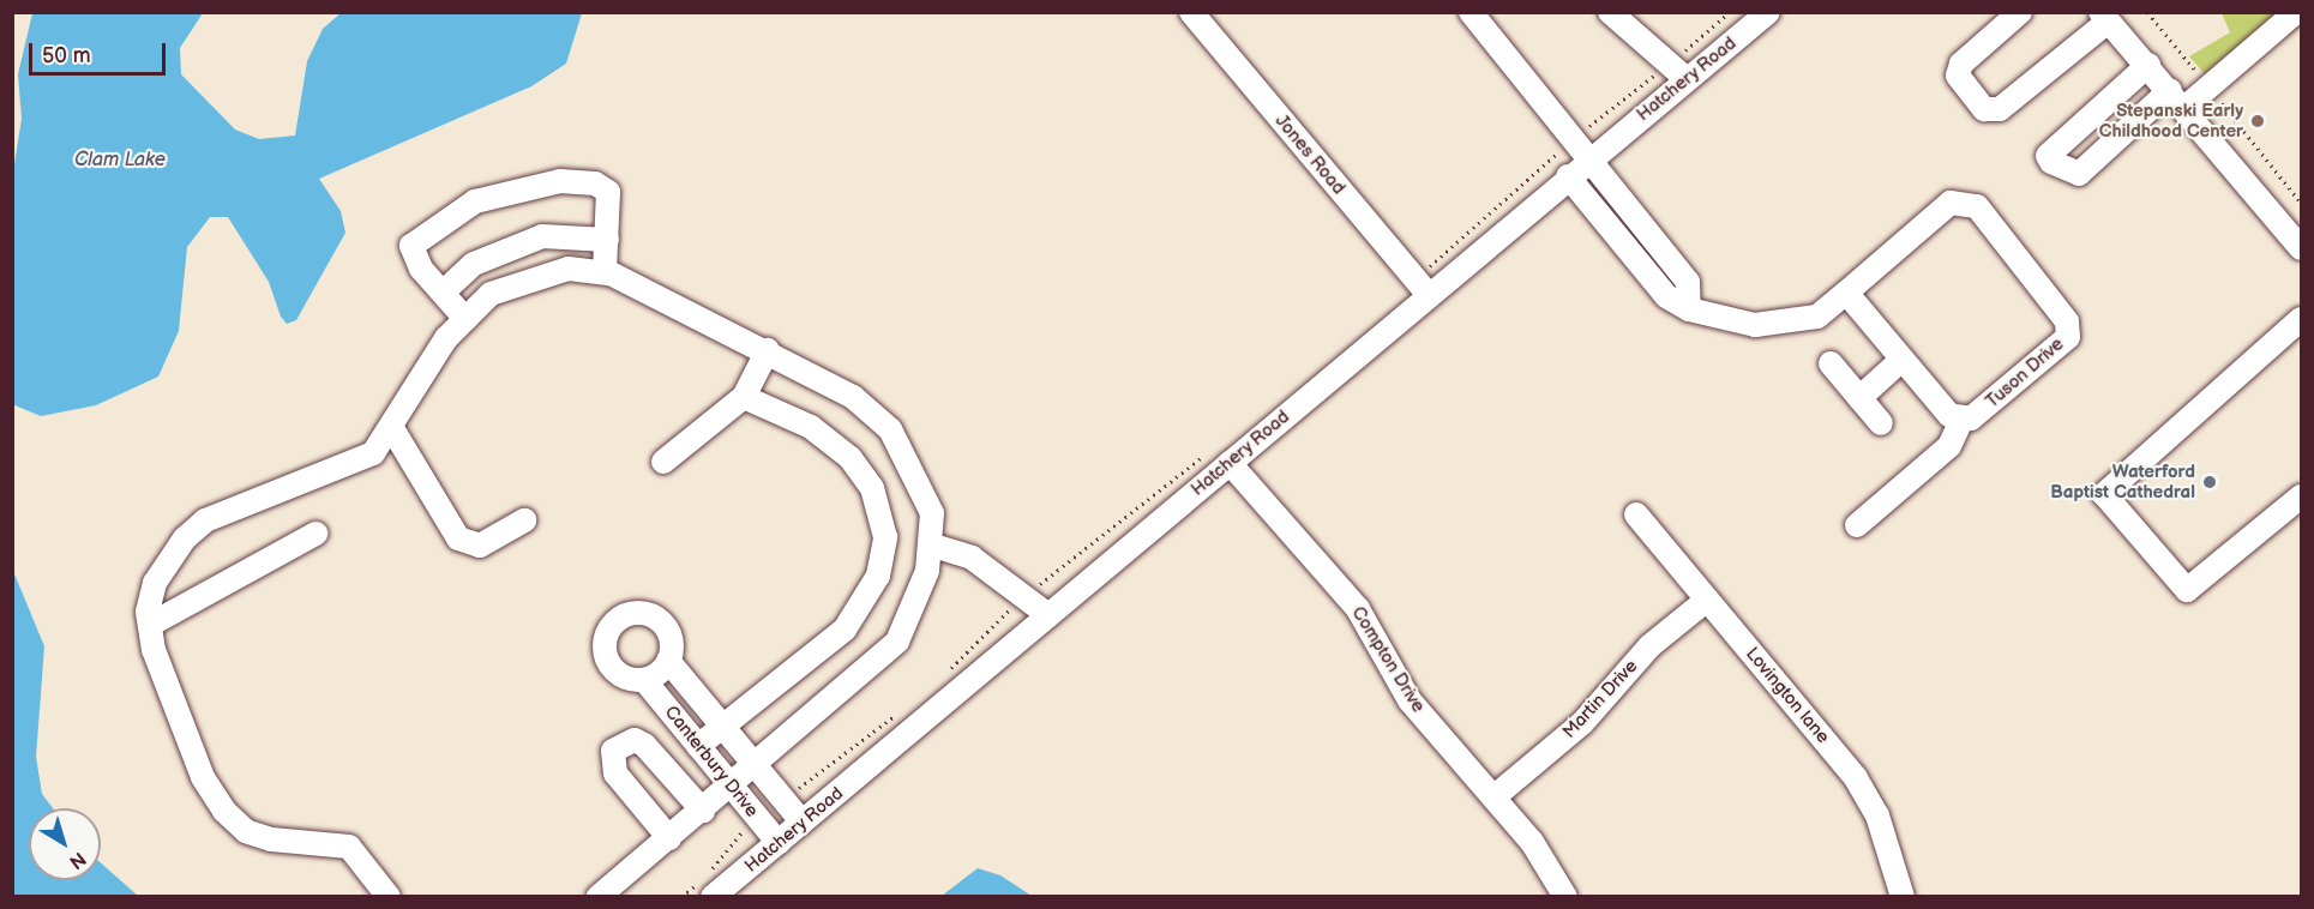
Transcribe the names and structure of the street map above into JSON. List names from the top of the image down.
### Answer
{
  "streets": {
    "street": [
      "Hatchery Road",
      "Jones Road",
      "Tuson Drive",
      "Compton Drive",
      "Lovington lane",
      "Martin Drive",
      "Canterbury Drive"
    ]
  },
  "crossings": [
    ["Hatchery Road", "Jones Road"],
    ["Hatchery Road", "Tuson Drive"],
    ["Hatchery Road", "Compton Drive"],
    ["Hatchery Road", "Canterbury Drive"],
    ["Compton Drive", "Martin Drive"],
    ["Lovington lane", "Martin Drive"]
  ],
  "water": ["Clam Lake"],
  "places": ["Stepanski Early Childhood Center", "Waterford Baptist Cathedral"],
  "scale_bar": "50 m",
  "north": "bottom right"
}
